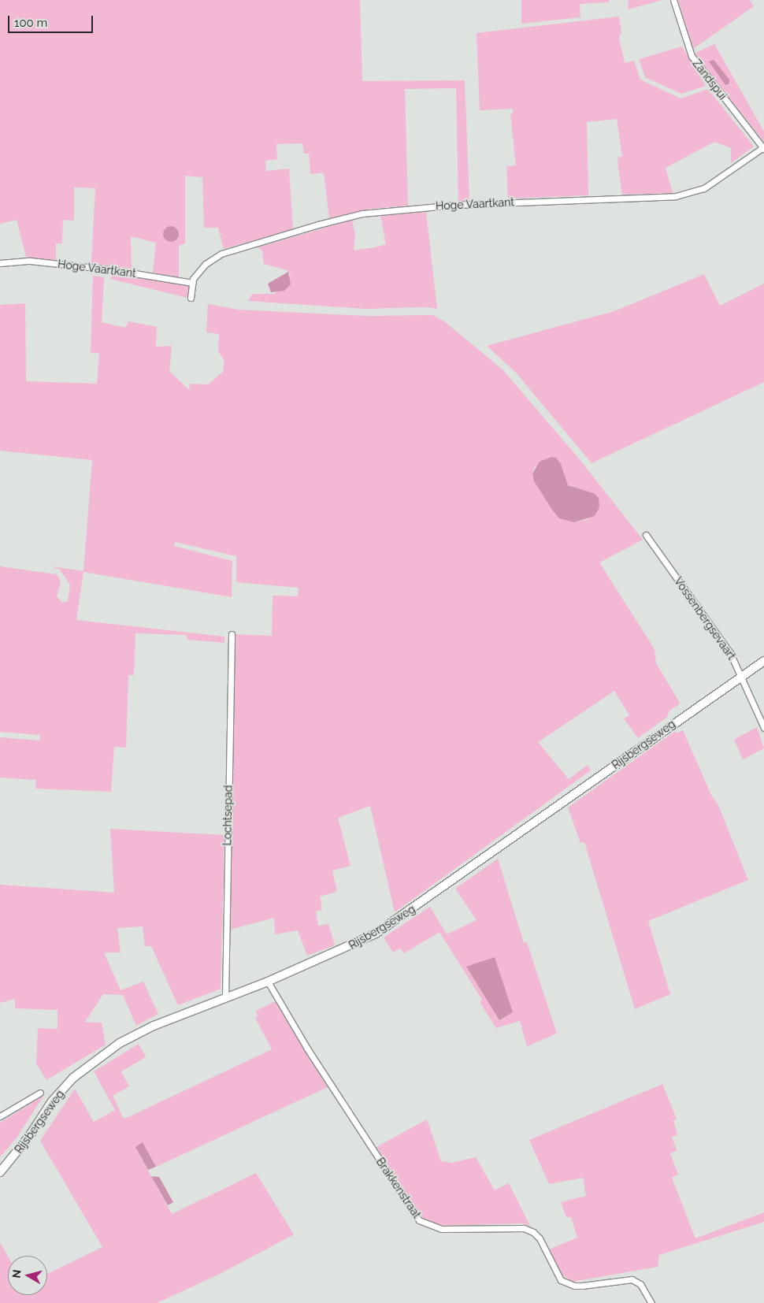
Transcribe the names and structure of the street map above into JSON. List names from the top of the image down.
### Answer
{
  "streets": {
    "main road": ["Rijsbergseweg"],
    "street": [
      "Zandspui",
      "Hoge Vaartkant",
      "Vossenbergsevaart",
      "Lochtsepad",
      "Brakkenstraat"
    ]
  },
  "crossings": [
    ["Zandspui", "Hoge Vaartkant"],
    ["Vossenbergsevaart", "Rijsbergseweg"],
    ["Rijsbergseweg", "Lochtsepad"],
    ["Rijsbergseweg", "Brakkenstraat"]
  ],
  "scale_bar": "100 m",
  "north": "left"
}
